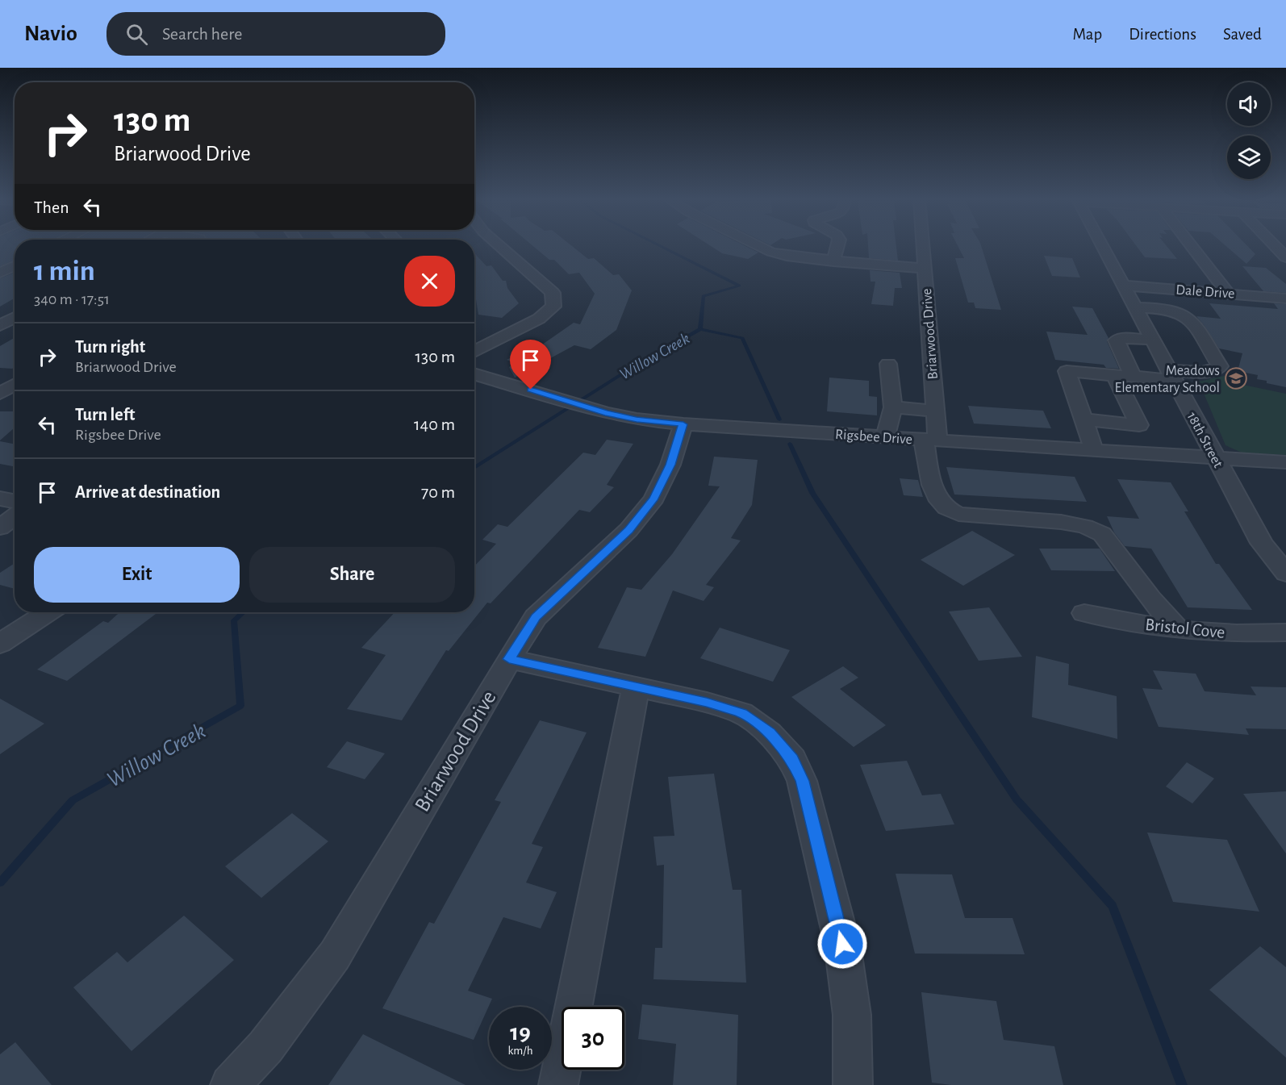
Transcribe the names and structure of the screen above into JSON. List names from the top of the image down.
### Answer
{
  "streets": {
    "street": [
      "Dale Drive",
      "Briarwood Drive",
      "Rigsbee Drive",
      "18th Street",
      "Bristol Cove"
    ]
  },
  "crossings": [
    ["Dale Drive", "18th Street"],
    ["Briarwood Drive", "Rigsbee Drive"],
    ["Briarwood Drive", "Bristol Cove"],
    ["Rigsbee Drive", "18th Street"]
  ],
  "water": ["Willow Creek"],
  "places": {
    "school or university": ["Meadows Elementary School"]
  },
  "page": {
    "header": "Navio",
    "search": "Search here",
    "nav": ["Map", "Directions", "Saved"],
    "turn": ["130 m", "Briarwood Drive"],
    "then": "Then",
    "heading": ["1 min", "340 m · 17:51"],
    "list": [
      {
        "name": "Turn right",
        "note": "Briarwood Drive",
        "value": "130 m"
      },
      {
        "name": "Turn left",
        "note": "Rigsbee Drive",
        "value": "140 m"
      },
      {
        "name": "Arrive at destination",
        "value": "70 m"
      }
    ],
    "buttons": ["Exit", "Share"],
    "speed": "19 km/h",
    "limit": "30"
  }
}
